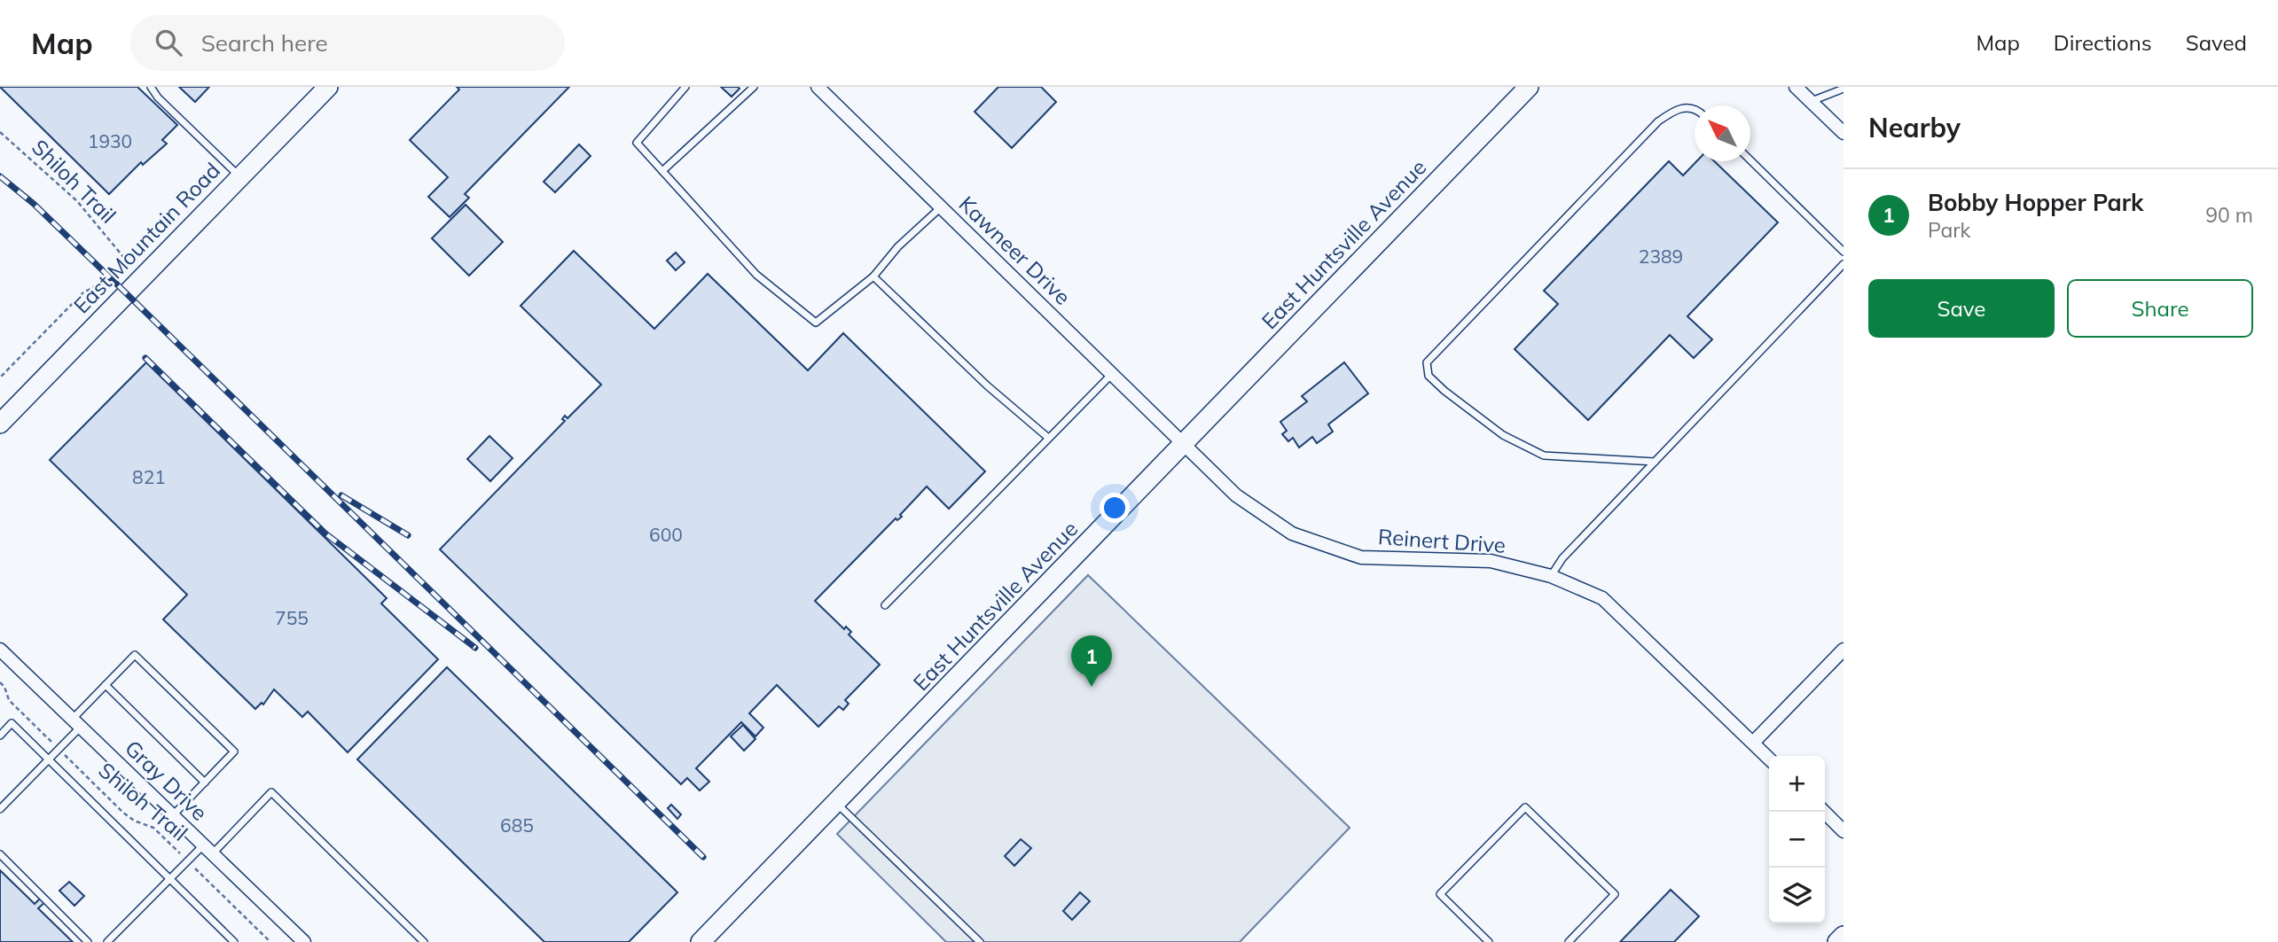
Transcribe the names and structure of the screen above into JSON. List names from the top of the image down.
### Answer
{
  "streets": {
    "main road": ["East Mountain Road", "East Huntsville Avenue"],
    "street": ["Kawneer Drive", "Reinert Drive", "Gray Drive"],
    "path": ["Shiloh Trail"]
  },
  "crossings": [
    ["East Huntsville Avenue", "Kawneer Drive"],
    ["East Huntsville Avenue", "Reinert Drive"],
    ["Kawneer Drive", "Reinert Drive"]
  ],
  "house_numbers": [
    "1930",
    "2389",
    "821",
    "600",
    "755",
    "685"
  ],
  "north": "top left",
  "page": {
    "header": "Map",
    "search": "Search here",
    "nav": ["Map", "Directions", "Saved"],
    "heading": "Nearby",
    "list": [
      {
        "mark": "1",
        "name": "Bobby Hopper Park",
        "note": "Park",
        "value": "90 m"
      }
    ],
    "buttons": ["Save", "Share"],
    "pins": "1",
    "map_buttons": ["+", "−"]
  }
}
